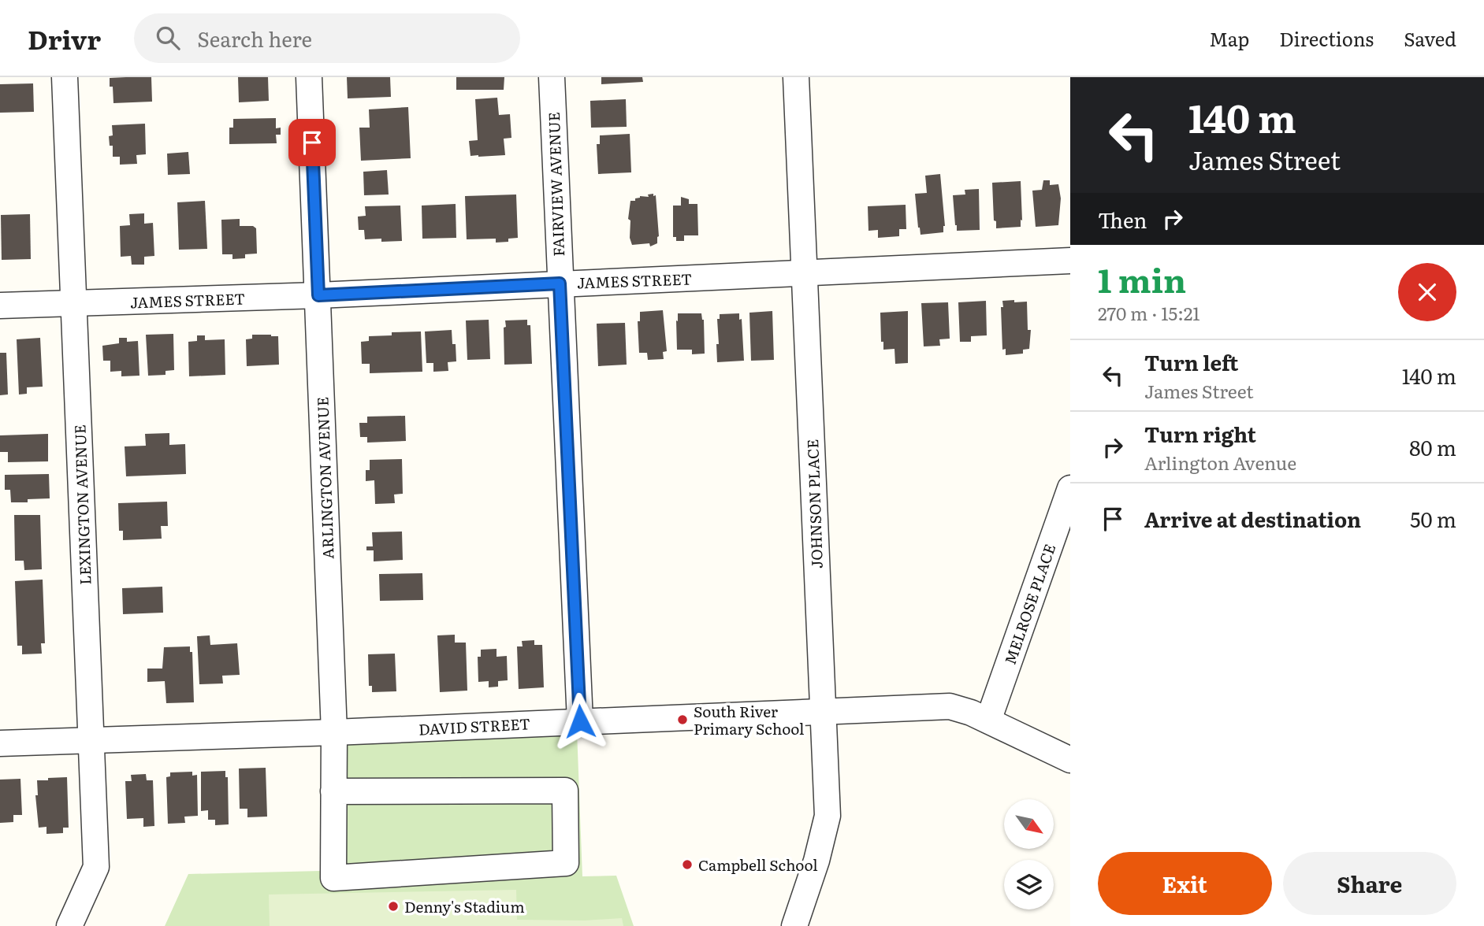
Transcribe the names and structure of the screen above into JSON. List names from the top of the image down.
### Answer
{
  "streets": {
    "street": [
      "FAIRVIEW AVENUE",
      "JAMES STREET",
      "ARLINGTON AVENUE",
      "JOHNSON PLACE",
      "LEXINGTON AVENUE",
      "MELROSE PLACE",
      "DAVID STREET"
    ]
  },
  "crossings": [
    ["FAIRVIEW AVENUE", "JAMES STREET"],
    ["FAIRVIEW AVENUE", "DAVID STREET"],
    ["JAMES STREET", "ARLINGTON AVENUE"],
    ["JAMES STREET", "JOHNSON PLACE"],
    ["JAMES STREET", "LEXINGTON AVENUE"],
    ["ARLINGTON AVENUE", "DAVID STREET"],
    ["JOHNSON PLACE", "DAVID STREET"],
    ["LEXINGTON AVENUE", "DAVID STREET"],
    ["MELROSE PLACE", "DAVID STREET"]
  ],
  "places": ["South River Primary School", "Campbell School", "Denny's Stadium"],
  "north": "bottom right",
  "page": {
    "header": "Drivr",
    "search": "Search here",
    "nav": ["Map", "Directions", "Saved"],
    "turn": ["140 m", "James Street"],
    "then": "Then",
    "heading": ["1 min", "270 m · 15:21"],
    "list": [
      {
        "name": "Turn left",
        "note": "James Street",
        "value": "140 m"
      },
      {
        "name": "Turn right",
        "note": "Arlington Avenue",
        "value": "80 m"
      },
      {
        "name": "Arrive at destination",
        "value": "50 m"
      }
    ],
    "buttons": ["Exit", "Share"]
  }
}
